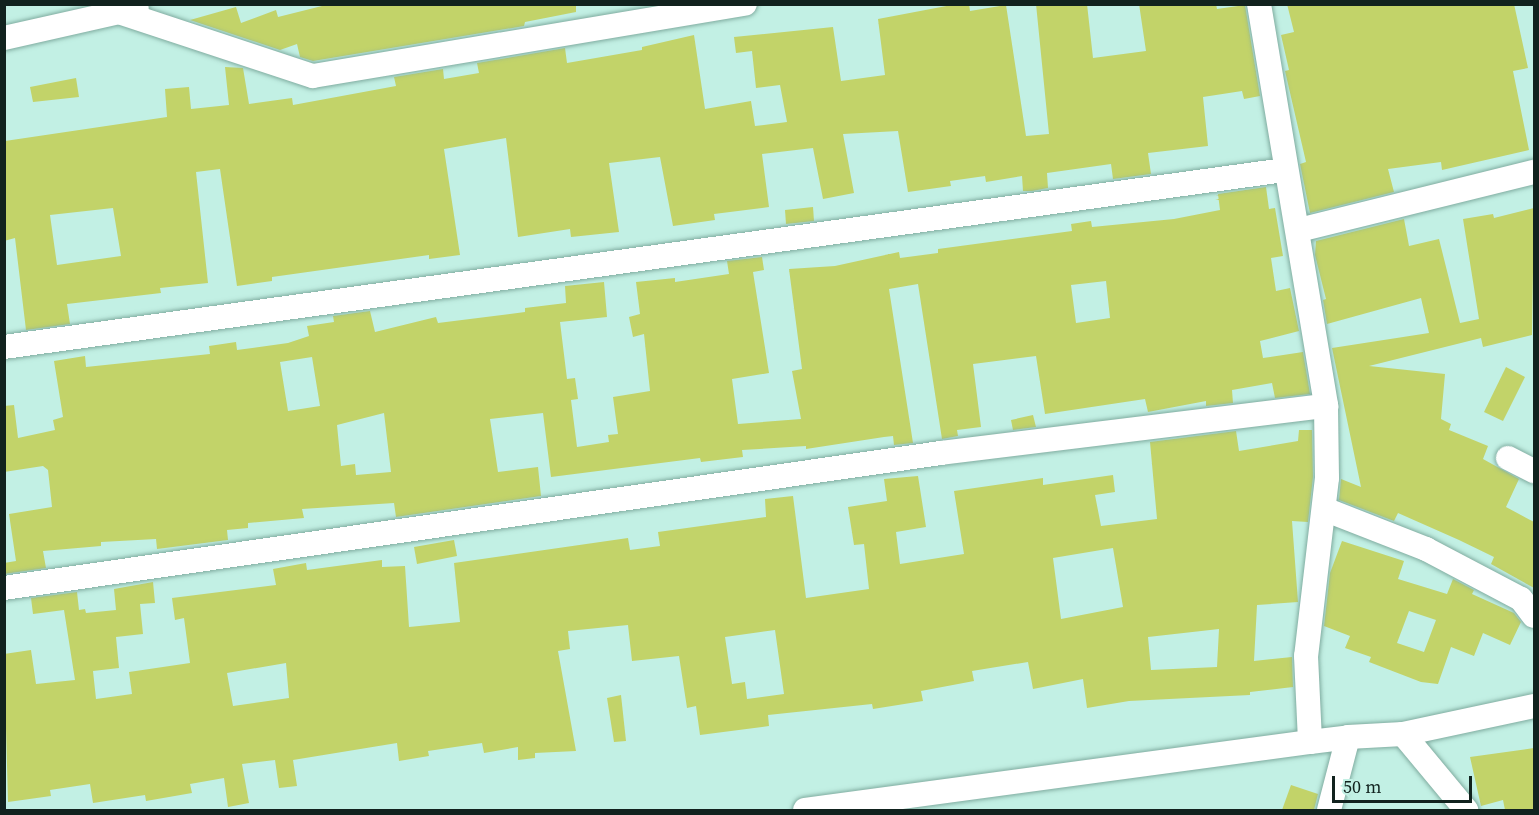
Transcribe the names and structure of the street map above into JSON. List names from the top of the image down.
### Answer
{
  "scale_bar": "50 m"
}
